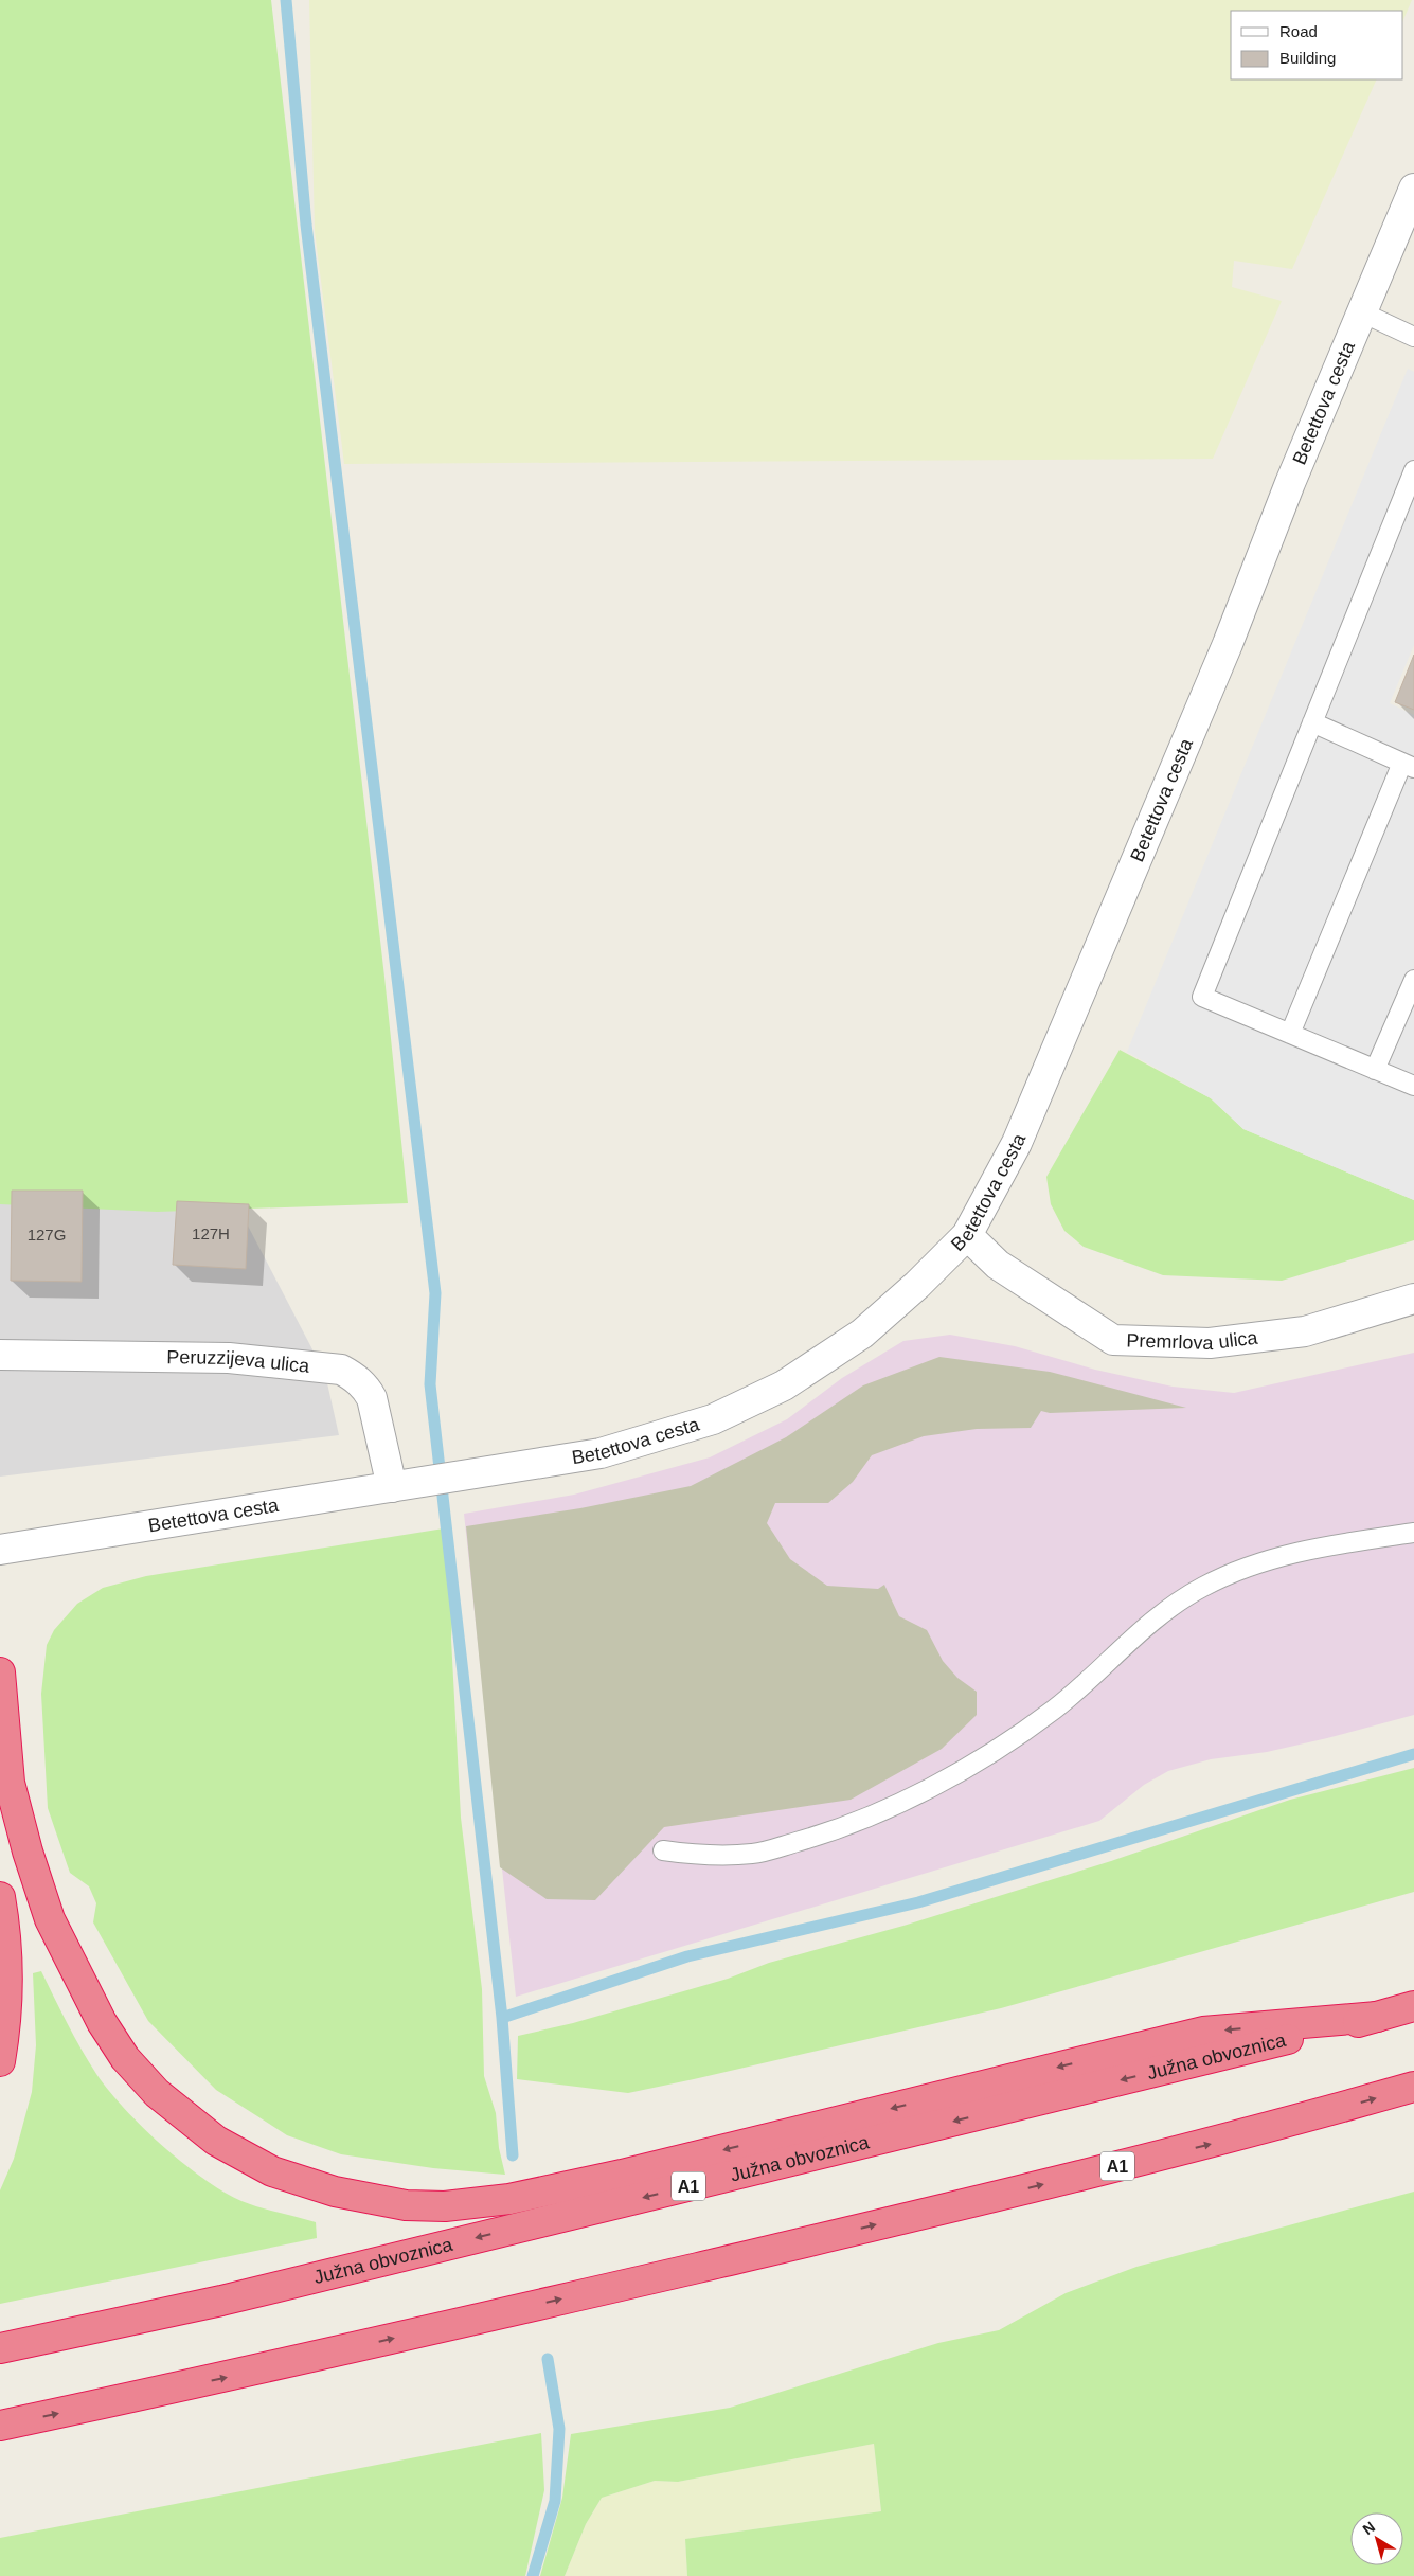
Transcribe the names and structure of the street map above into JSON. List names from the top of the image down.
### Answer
{
  "streets": {
    "highway": ["Južna obvoznica", "A1"],
    "street": ["Betettova cesta", "Premrlova ulica", "Peruzzijeva ulica"]
  },
  "crossings": [
    ["Betettova cesta", "Premrlova ulica"],
    ["Betettova cesta", "Peruzzijeva ulica"]
  ],
  "house_numbers": ["127H", "127G"],
  "legend": ["Road", "Building"],
  "north": "top left"
}
